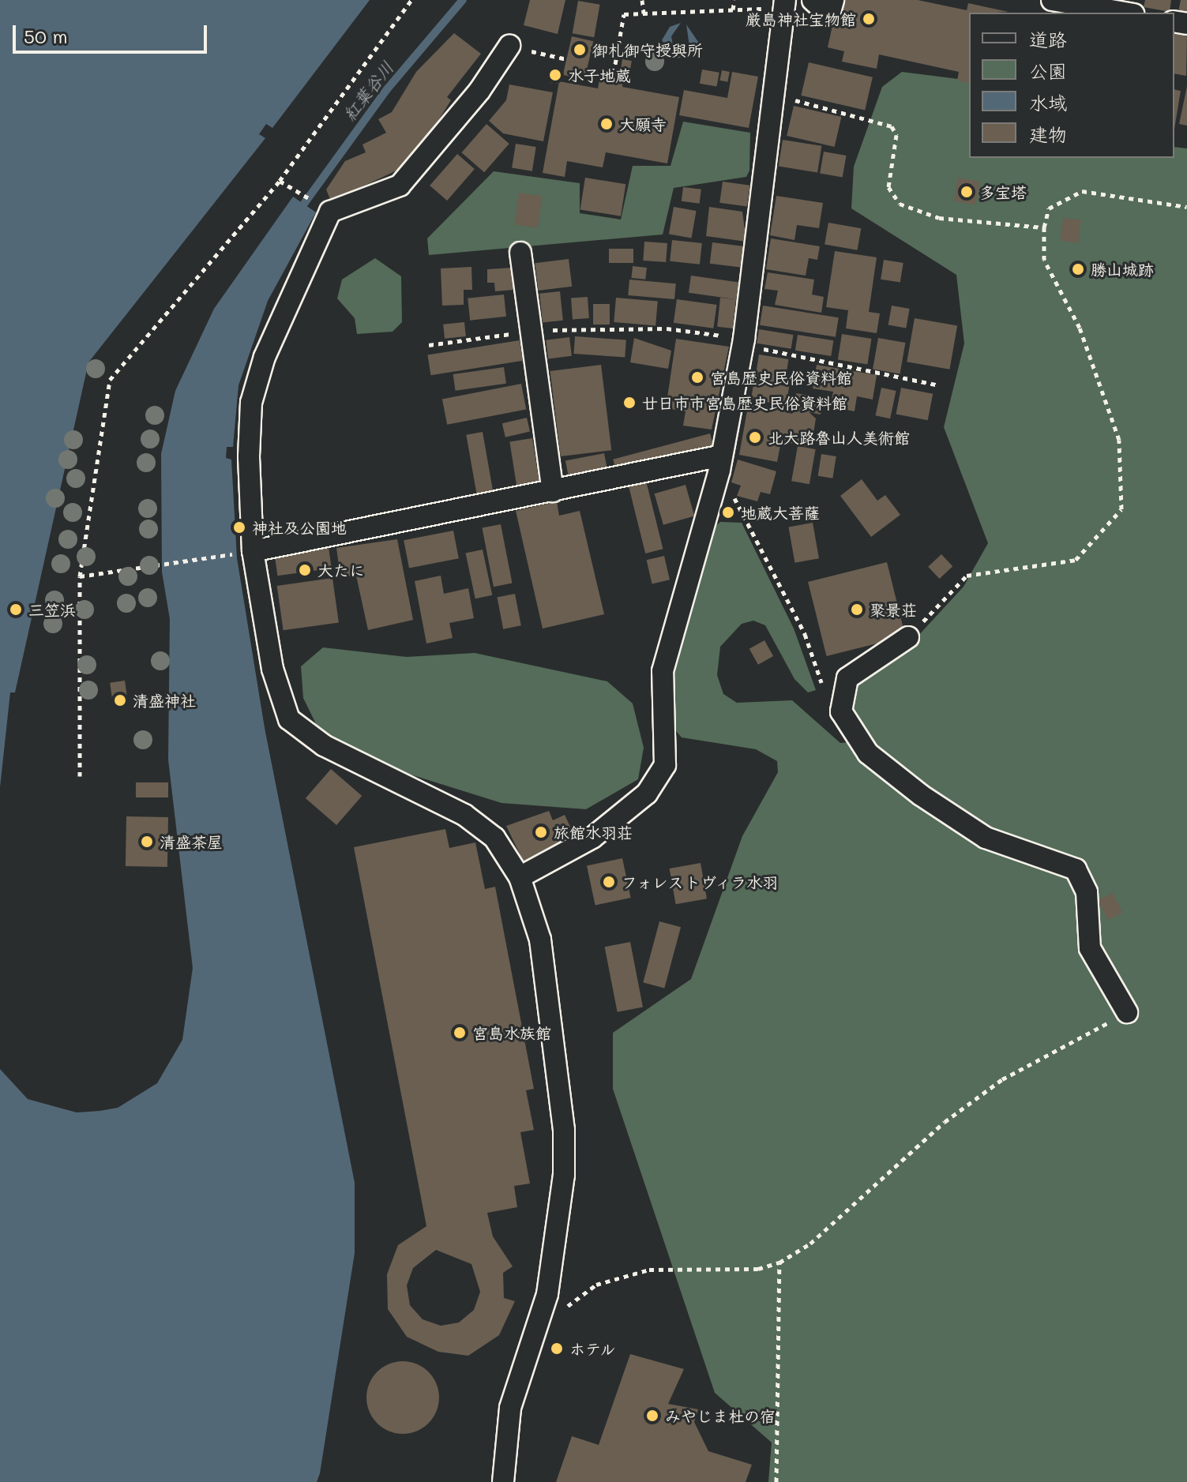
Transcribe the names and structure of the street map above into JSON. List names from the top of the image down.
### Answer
{
  "water": ["紅葉谷川"],
  "places": [
    "厳島神社宝物館",
    "御札御守授與所",
    "水子地蔵",
    "大願寺",
    "多宝塔",
    "勝山城跡",
    "宮島歴史民俗資料館",
    "廿日市市宮島歴史民俗資料館",
    "北大路魯山人美術館",
    "地蔵大菩薩",
    "神社及公園地",
    "大たに",
    "三笠浜",
    "聚景荘",
    "清盛神社",
    "旅館水羽荘",
    "清盛茶屋",
    "フォレストヴィラ水羽",
    "宮島水族館",
    "ホテル",
    "みやじま杜の宿"
  ],
  "legend": [
    "道路",
    "公園",
    "水域",
    "建物"
  ],
  "scale_bar": "50 m"
}
